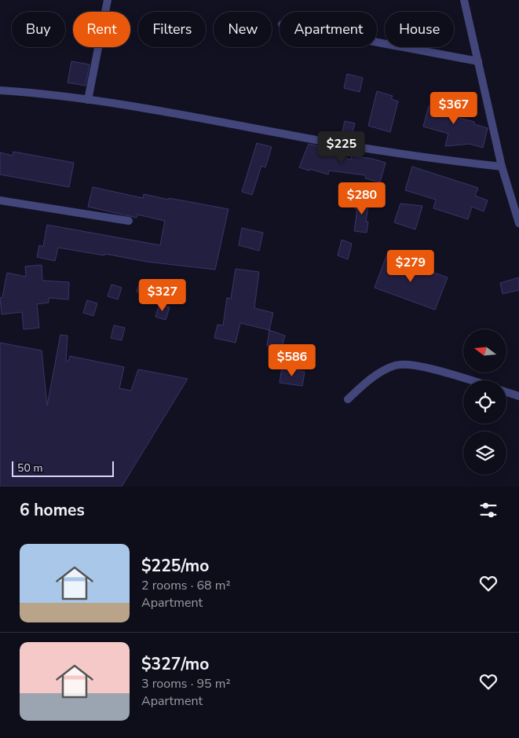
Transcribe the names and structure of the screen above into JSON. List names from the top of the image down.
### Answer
{
  "scale_bar": "50 m",
  "north": "left",
  "page": {
    "chip": [
      "Buy",
      "Rent",
      "Filters",
      "New",
      "Apartment",
      "House"
    ],
    "price": [
      "$367",
      "$225",
      "$280",
      "$279",
      "$327",
      "$586"
    ],
    "scale": "50 m",
    "heading": "6 homes",
    "list": [
      {
        "name": "$225/mo",
        "note": "2 rooms · 68 m² · Apartment"
      },
      {
        "name": "$327/mo",
        "note": "3 rooms · 95 m² · Apartment"
      }
    ]
  }
}
